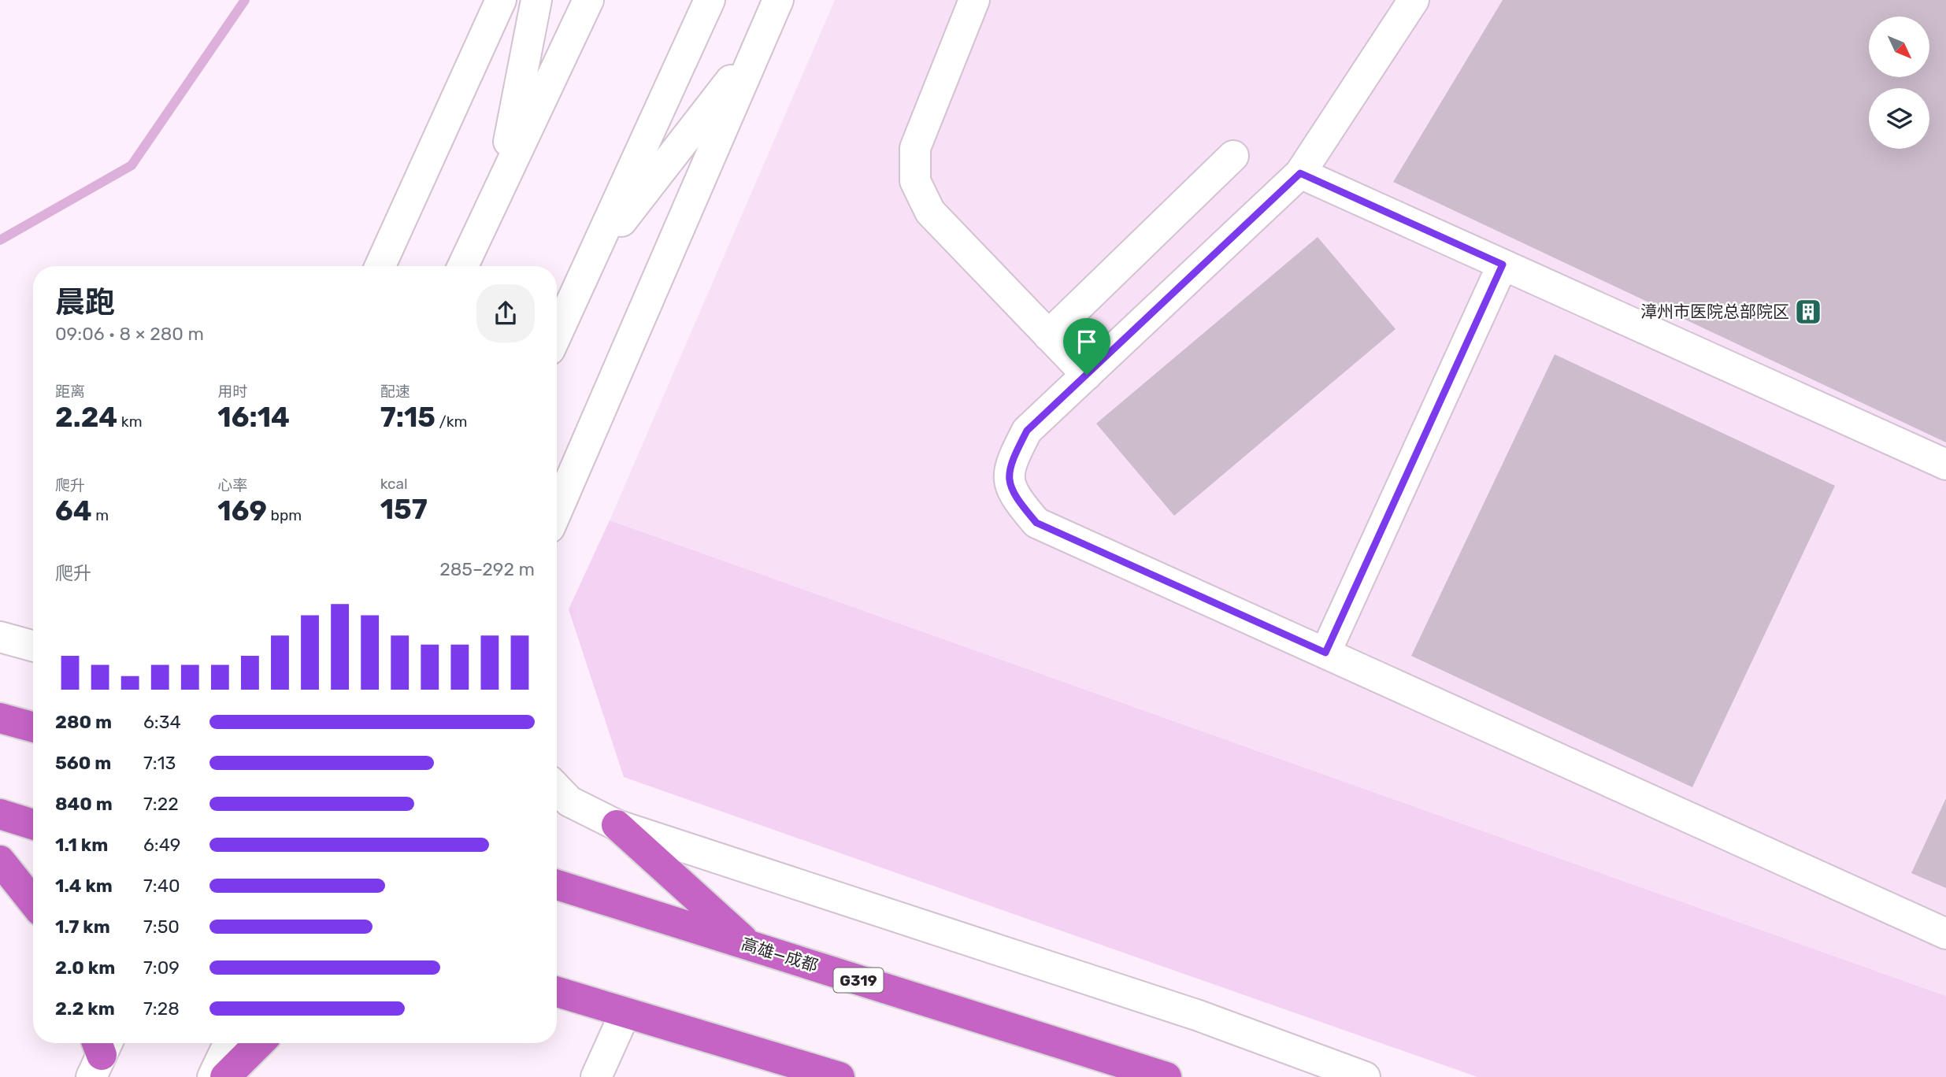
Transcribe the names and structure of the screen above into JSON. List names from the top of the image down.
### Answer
{
  "streets": {
    "highway": ["高雄—成都", "G319"]
  },
  "places": {
    "building": ["漳州市医院总部院区"]
  },
  "north": "bottom right",
  "page": {
    "heading": ["晨跑", "09:06 · 8 × 280 m"],
    "stats": [
      ["距离", "2.24 km"],
      ["用时", "16:14"],
      ["配速", "7:15 /km"],
      ["爬升", "64 m"],
      ["心率", "169 bpm"],
      ["kcal", "157"]
    ],
    "chart": ["爬升", "285–292 m"],
    "list": [
      {
        "name": "280 m",
        "note": "6:34"
      },
      {
        "name": "560 m",
        "note": "7:13"
      },
      {
        "name": "840 m",
        "note": "7:22"
      },
      {
        "name": "1.1 km",
        "note": "6:49"
      },
      {
        "name": "1.4 km",
        "note": "7:40"
      },
      {
        "name": "1.7 km",
        "note": "7:50"
      },
      {
        "name": "2.0 km",
        "note": "7:09"
      },
      {
        "name": "2.2 km",
        "note": "7:28"
      }
    ]
  }
}
